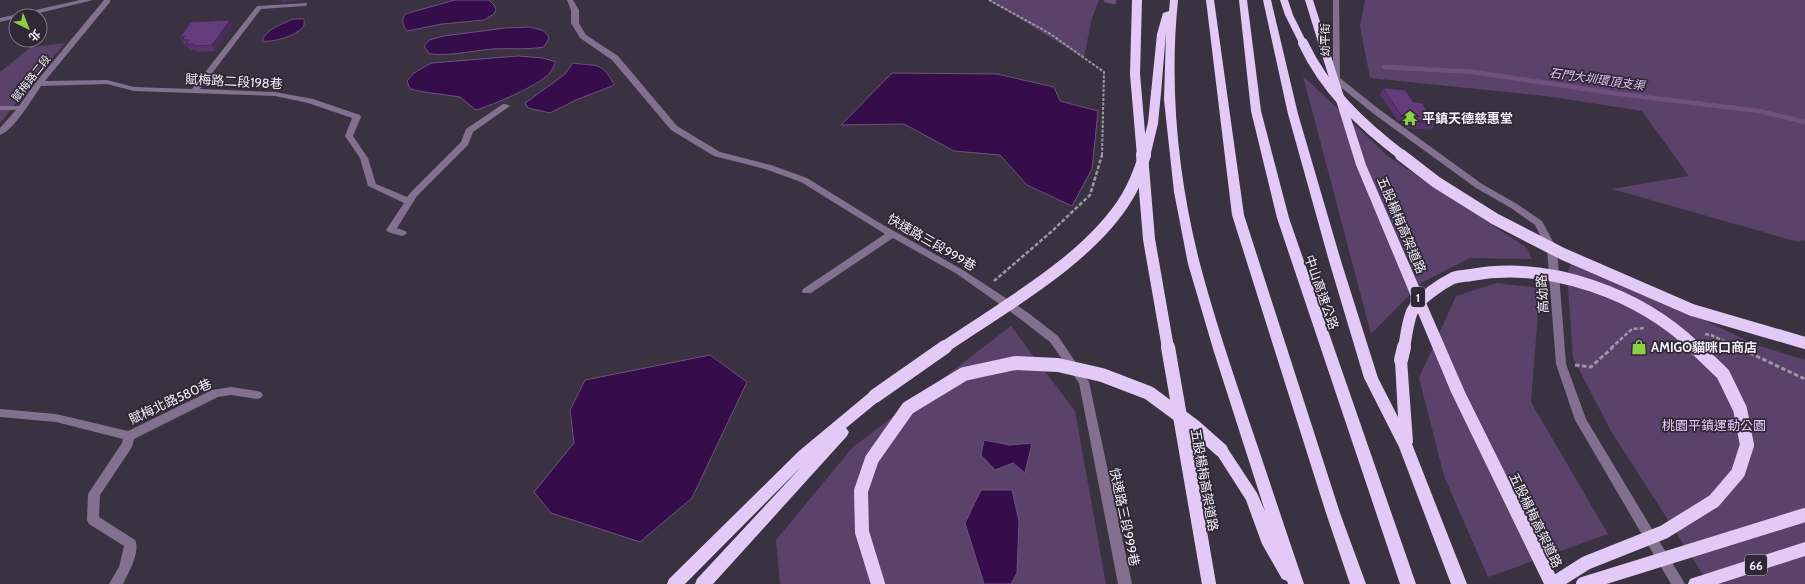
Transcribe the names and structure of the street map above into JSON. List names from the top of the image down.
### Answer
{
  "streets": {
    "highway": [
      "五股楊梅高架道路",
      "中山高速公路",
      "1",
      "66"
    ],
    "street": [
      "幼平街",
      "賦梅路二段",
      "賦梅路二段198巷",
      "快速路三段999巷",
      "高幼路",
      "賦梅北路580巷"
    ]
  },
  "crossings": [
    ["幼平街", "高幼路"],
    ["賦梅路二段", "賦梅路二段198巷"]
  ],
  "water": ["石門大圳環頂支渠"],
  "parks": ["桃園平鎮運動公園"],
  "places": {
    "temple": ["平鎮天德慈惠堂"],
    "shop": ["AMIGO貓咪口商店"]
  },
  "north": "bottom right"
}
